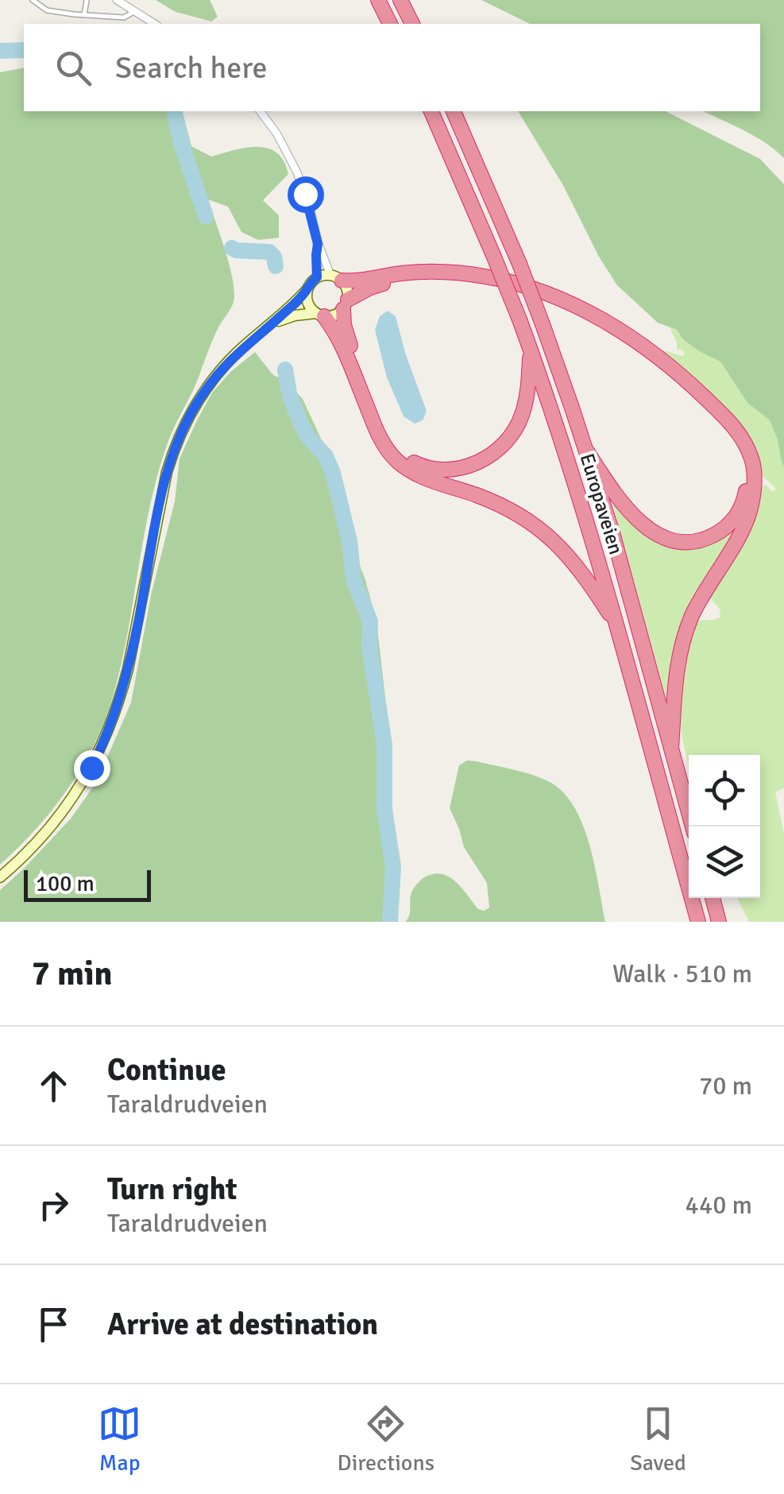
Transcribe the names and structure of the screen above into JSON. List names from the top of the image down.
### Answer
{
  "streets": {
    "highway": ["Europaveien"]
  },
  "scale_bar": "100 m",
  "page": {
    "search": "Search here",
    "scale": "100 m",
    "heading": ["7 min", "Walk · 510 m"],
    "list": [
      ["Continue", "Taraldrudveien", "70 m"],
      ["Turn right", "Taraldrudveien", "440 m"],
      "Arrive at destination"
    ],
    "nav": ["Map", "Directions", "Saved"]
  }
}
